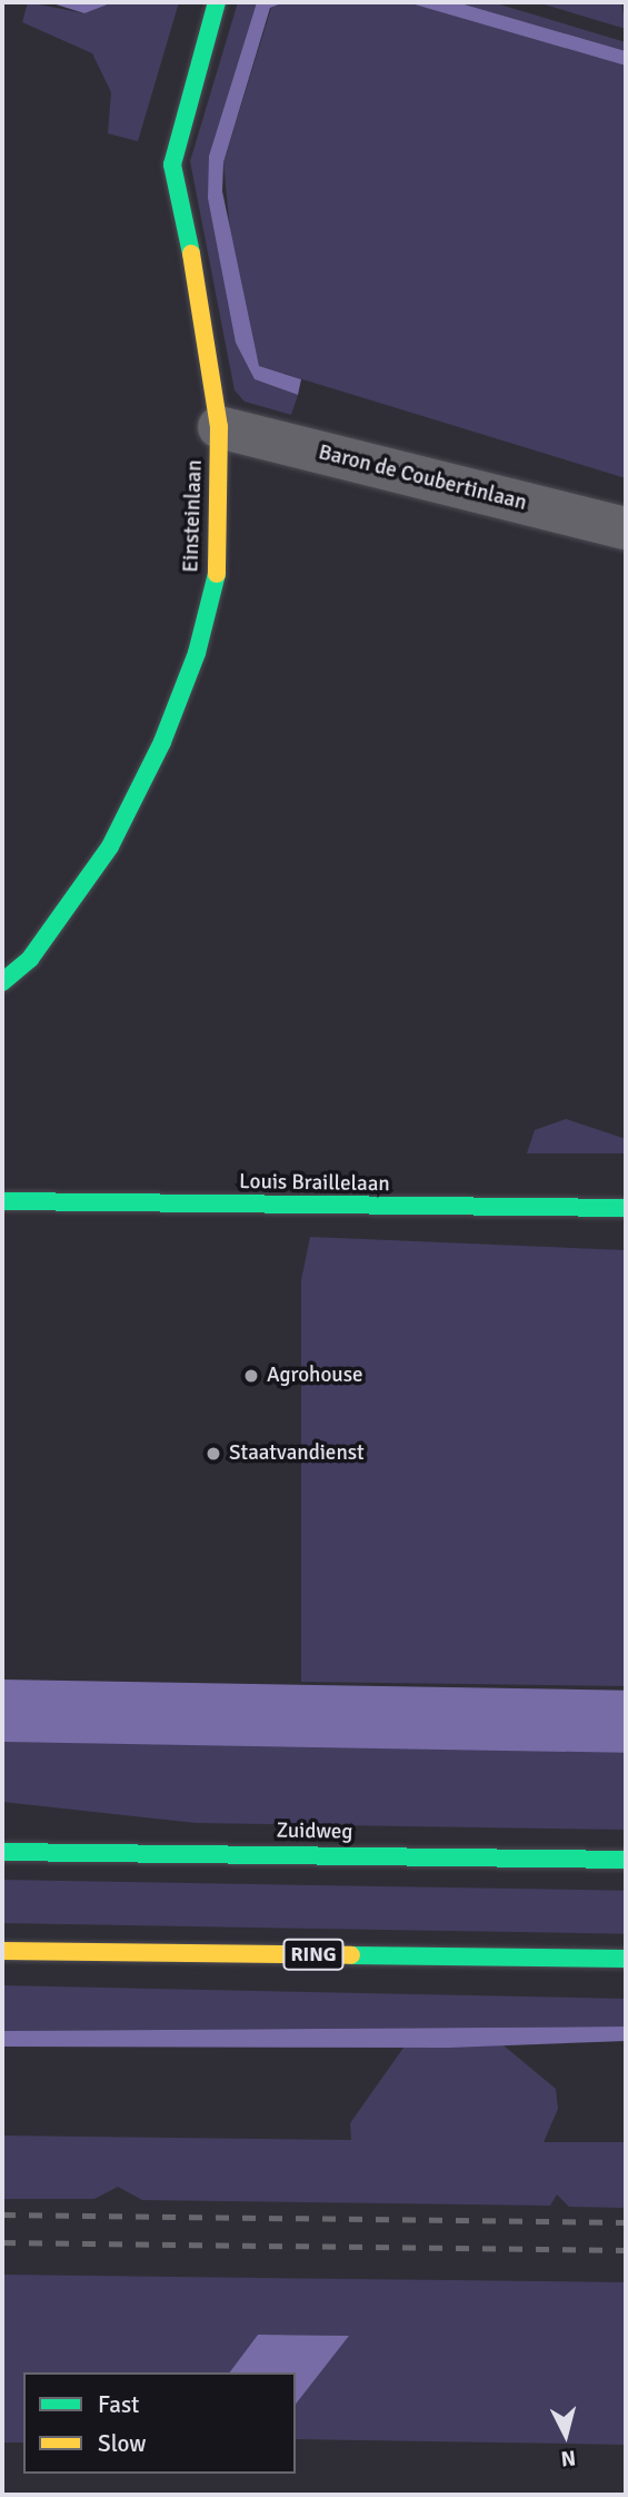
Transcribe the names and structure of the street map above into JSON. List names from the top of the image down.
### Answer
{
  "streets": {
    "street": [
      "Baron de Coubertinlaan",
      "Einsteinlaan",
      "Louis Braillelaan",
      "Zuidweg",
      "RING"
    ]
  },
  "crossings": [
    ["Baron de Coubertinlaan", "Einsteinlaan"]
  ],
  "places": ["Agrohouse", "Staatvandienst"],
  "legend": ["Fast", "Slow"],
  "north": "bottom"
}
